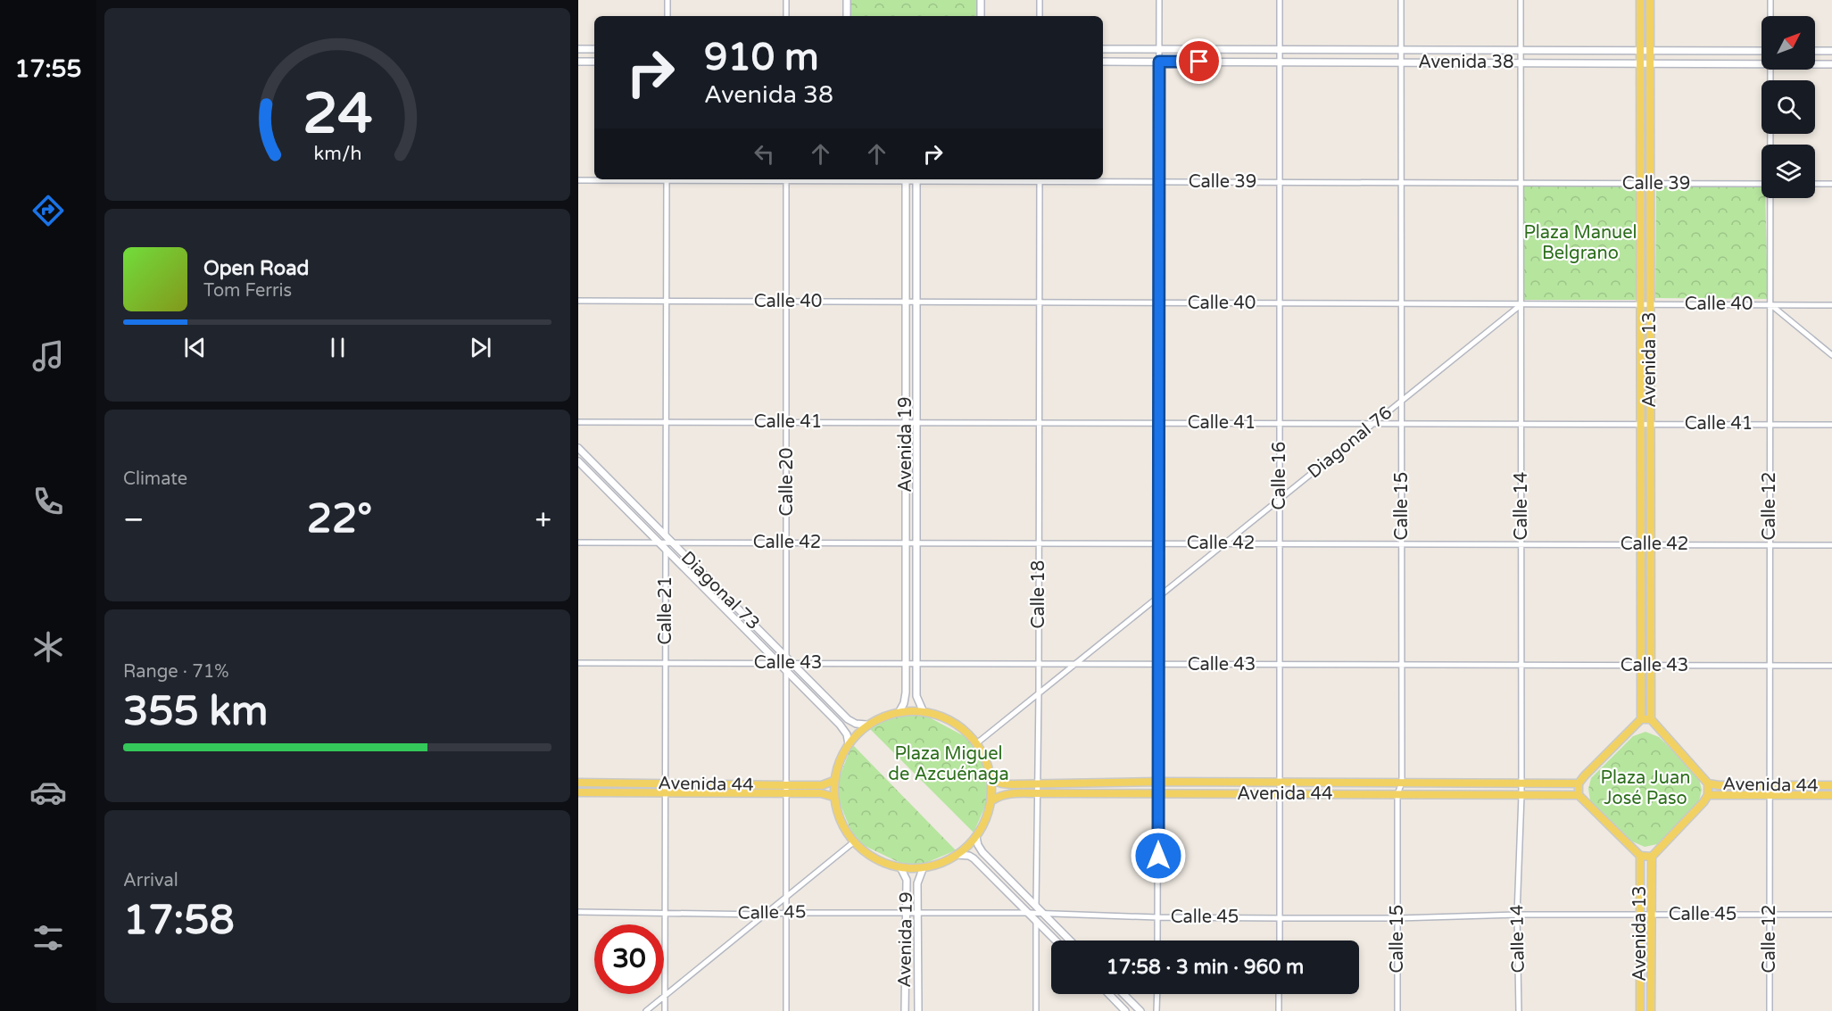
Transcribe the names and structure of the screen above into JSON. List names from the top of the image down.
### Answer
{
  "streets": {
    "main road": [
      "Avenida 38",
      "Avenida 13",
      "Avenida 19",
      "Diagonal 73",
      "Avenida 44"
    ],
    "street": [
      "Calle 39",
      "Calle 40",
      "Calle 41",
      "Diagonal 76",
      "Calle 16",
      "Calle 20",
      "Calle 15",
      "Calle 14",
      "Calle 12",
      "Calle 42",
      "Calle 18",
      "Calle 21",
      "Calle 43",
      "Calle 45"
    ]
  },
  "crossings": [
    ["Avenida 38", "Avenida 13"],
    ["Avenida 38", "Calle 16"],
    ["Avenida 38", "Calle 15"],
    ["Avenida 38", "Calle 14"],
    ["Calle 39", "Avenida 13"],
    ["Calle 39", "Avenida 19"],
    ["Calle 39", "Calle 16"],
    ["Calle 39", "Calle 15"],
    ["Calle 39", "Calle 14"],
    ["Calle 39", "Calle 18"],
    ["Calle 40", "Avenida 13"],
    ["Calle 40", "Diagonal 76"],
    ["Calle 40", "Avenida 19"],
    ["Calle 40", "Calle 16"],
    ["Calle 40", "Calle 20"],
    ["Calle 40", "Calle 15"],
    ["Calle 40", "Calle 14"],
    ["Calle 40", "Calle 12"],
    ["Calle 40", "Calle 18"],
    ["Calle 40", "Calle 21"],
    ["Avenida 13", "Calle 41"],
    ["Avenida 13", "Calle 42"],
    ["Avenida 13", "Calle 43"],
    ["Avenida 13", "Calle 45"],
    ["Calle 41", "Diagonal 76"],
    ["Calle 41", "Avenida 19"],
    ["Calle 41", "Calle 16"],
    ["Calle 41", "Calle 20"],
    ["Calle 41", "Calle 15"],
    ["Calle 41", "Calle 14"],
    ["Calle 41", "Calle 12"],
    ["Calle 41", "Calle 18"],
    ["Calle 41", "Calle 21"],
    ["Diagonal 76", "Avenida 19"],
    ["Diagonal 76", "Calle 16"],
    ["Diagonal 76", "Calle 15"],
    ["Diagonal 76", "Calle 14"],
    ["Diagonal 76", "Calle 42"],
    ["Diagonal 76", "Diagonal 73"],
    ["Diagonal 76", "Calle 18"],
    ["Diagonal 76", "Calle 43"],
    ["Diagonal 76", "Avenida 44"],
    ["Avenida 19", "Calle 42"],
    ["Avenida 19", "Diagonal 73"],
    ["Avenida 19", "Calle 43"],
    ["Avenida 19", "Avenida 44"],
    ["Avenida 19", "Calle 45"],
    ["Calle 16", "Calle 42"],
    ["Calle 16", "Calle 43"],
    ["Calle 16", "Avenida 44"],
    ["Calle 16", "Calle 45"],
    ["Calle 20", "Calle 42"],
    ["Calle 20", "Diagonal 73"],
    ["Calle 20", "Calle 43"],
    ["Calle 20", "Avenida 44"],
    ["Calle 20", "Calle 45"],
    ["Calle 15", "Calle 42"],
    ["Calle 15", "Calle 43"],
    ["Calle 15", "Avenida 44"],
    ["Calle 15", "Calle 45"],
    ["Calle 14", "Calle 42"],
    ["Calle 14", "Calle 43"],
    ["Calle 14", "Avenida 44"],
    ["Calle 14", "Calle 45"],
    ["Calle 12", "Calle 42"],
    ["Calle 12", "Calle 43"],
    ["Calle 12", "Avenida 44"],
    ["Calle 12", "Calle 45"],
    ["Calle 42", "Diagonal 73"],
    ["Calle 42", "Calle 18"],
    ["Calle 42", "Calle 21"],
    ["Diagonal 73", "Calle 21"],
    ["Diagonal 73", "Calle 43"],
    ["Diagonal 73", "Avenida 44"],
    ["Calle 18", "Calle 43"],
    ["Calle 18", "Avenida 44"],
    ["Calle 18", "Calle 45"],
    ["Calle 21", "Calle 43"],
    ["Calle 21", "Avenida 44"],
    ["Calle 21", "Calle 45"]
  ],
  "parks": ["Plaza Manuel Belgrano", "Plaza Miguel de Azcuénaga", "Plaza Juan José Paso"],
  "north": "top right",
  "page": {
    "tabs": "17:55",
    "turn": ["910 m", "Avenida 38"],
    "song": ["Open Road", "Tom Ferris"],
    "tile": [
      "Climate",
      ["Range · 71%", "355 km"],
      ["Arrival", "17:58"]
    ],
    "heat": ["−", "22°", "+"],
    "limit": "30",
    "trip": "17:58 · 3 min · 960 m",
    "gauge": ["24", "km/h"]
  }
}
